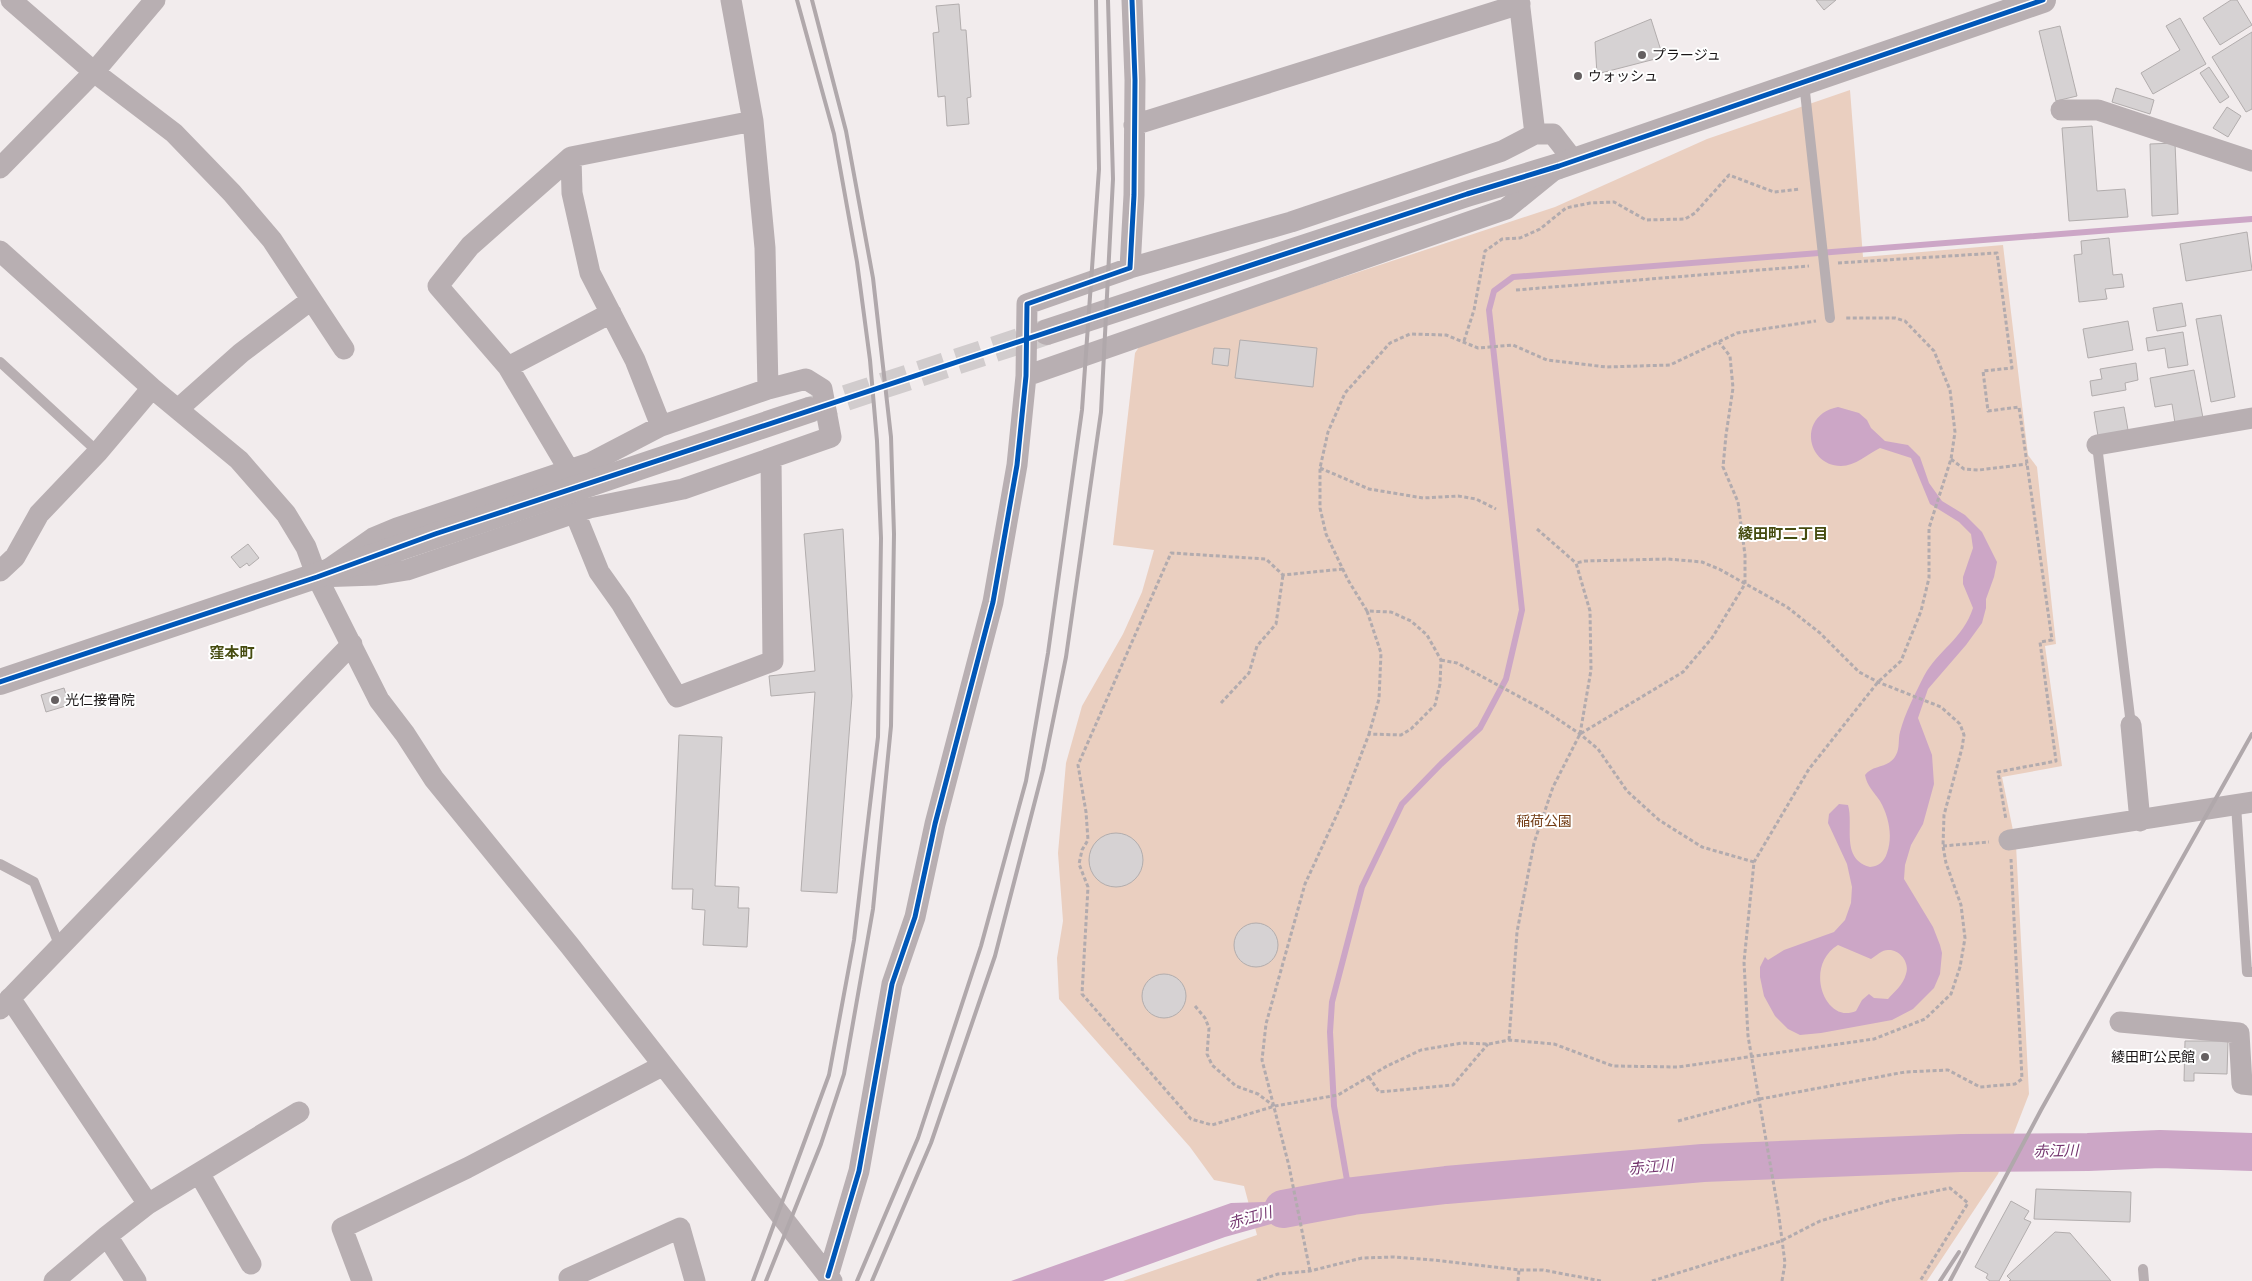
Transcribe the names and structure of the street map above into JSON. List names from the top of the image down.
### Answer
{
  "districts": ["綾田町二丁目", "窪本町"],
  "water": ["赤江川"],
  "parks": ["稲荷公園"],
  "places": [
    "プラージュ",
    "ウォッシュ",
    "光仁接骨院",
    "綾田町公民館"
  ]
}
